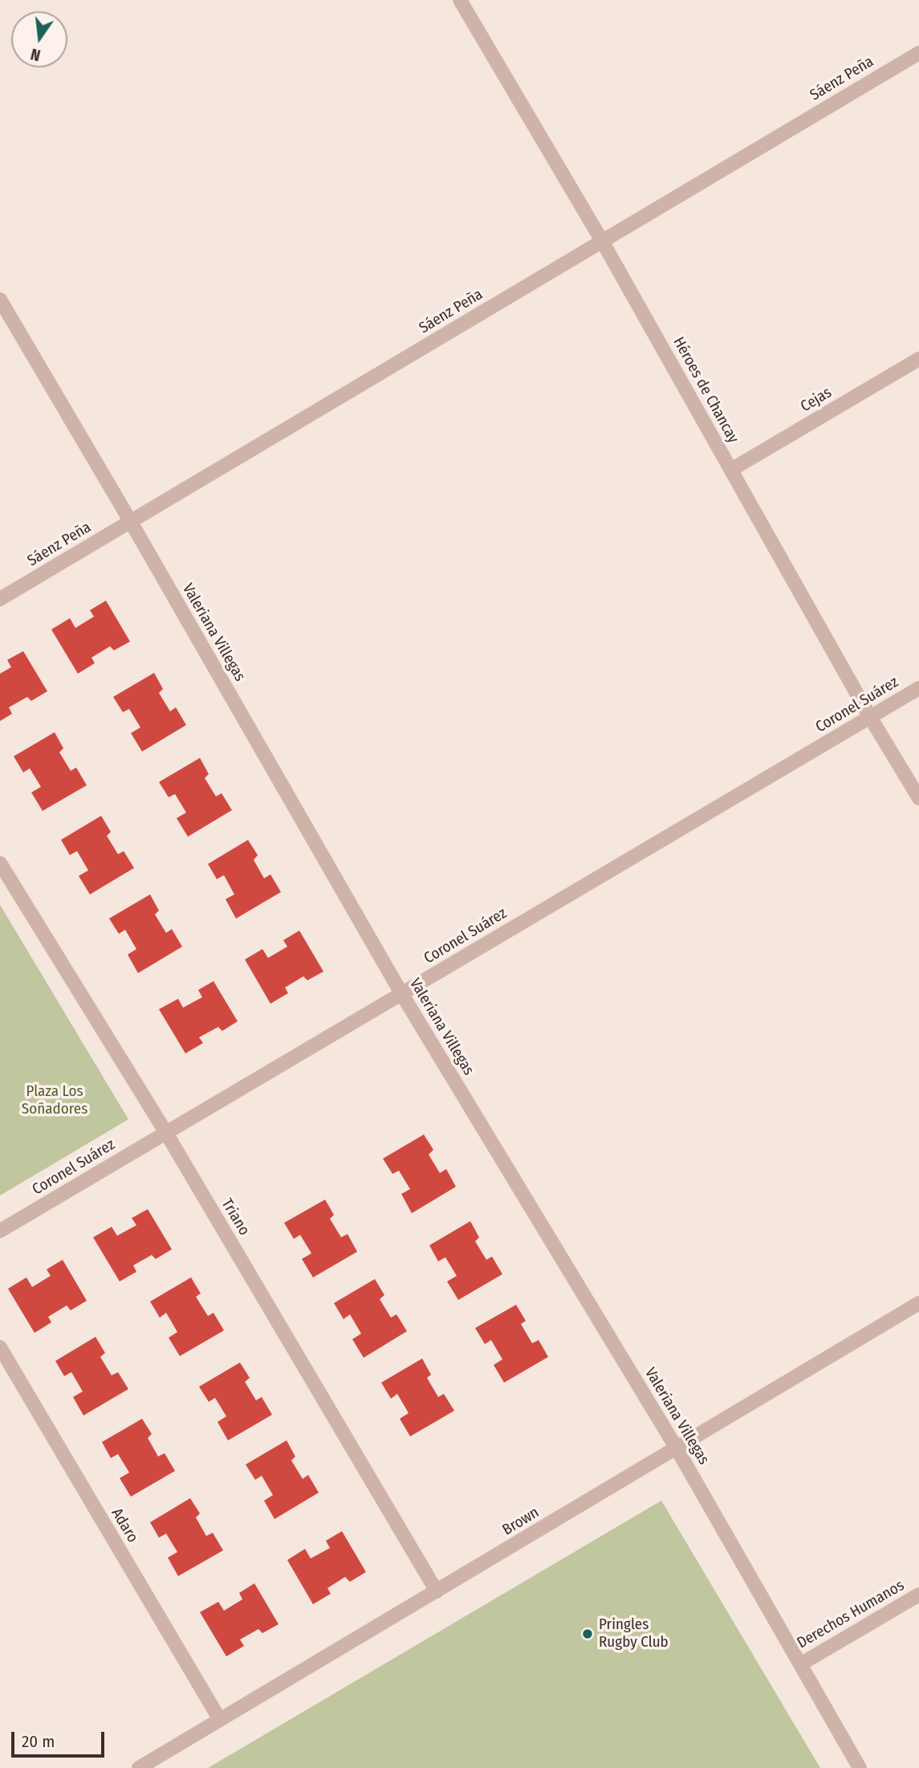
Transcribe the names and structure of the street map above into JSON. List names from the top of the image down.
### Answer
{
  "streets": {
    "street": [
      "Sáenz Peña",
      "Héroes de Chancay",
      "Cejas",
      "Valeriana Villegas",
      "Coronel Suárez",
      "Triano",
      "Brown",
      "Adaro",
      "Derechos Humanos"
    ]
  },
  "crossings": [
    ["Sáenz Peña", "Héroes de Chancay"],
    ["Sáenz Peña", "Valeriana Villegas"],
    ["Héroes de Chancay", "Cejas"],
    ["Héroes de Chancay", "Coronel Suárez"],
    ["Valeriana Villegas", "Coronel Suárez"],
    ["Valeriana Villegas", "Brown"],
    ["Valeriana Villegas", "Derechos Humanos"],
    ["Coronel Suárez", "Triano"],
    ["Triano", "Brown"],
    ["Brown", "Adaro"]
  ],
  "parks": ["Plaza Los Soñadores"],
  "places": ["Pringles Rugby Club"],
  "scale_bar": "20 m",
  "north": "bottom"
}
